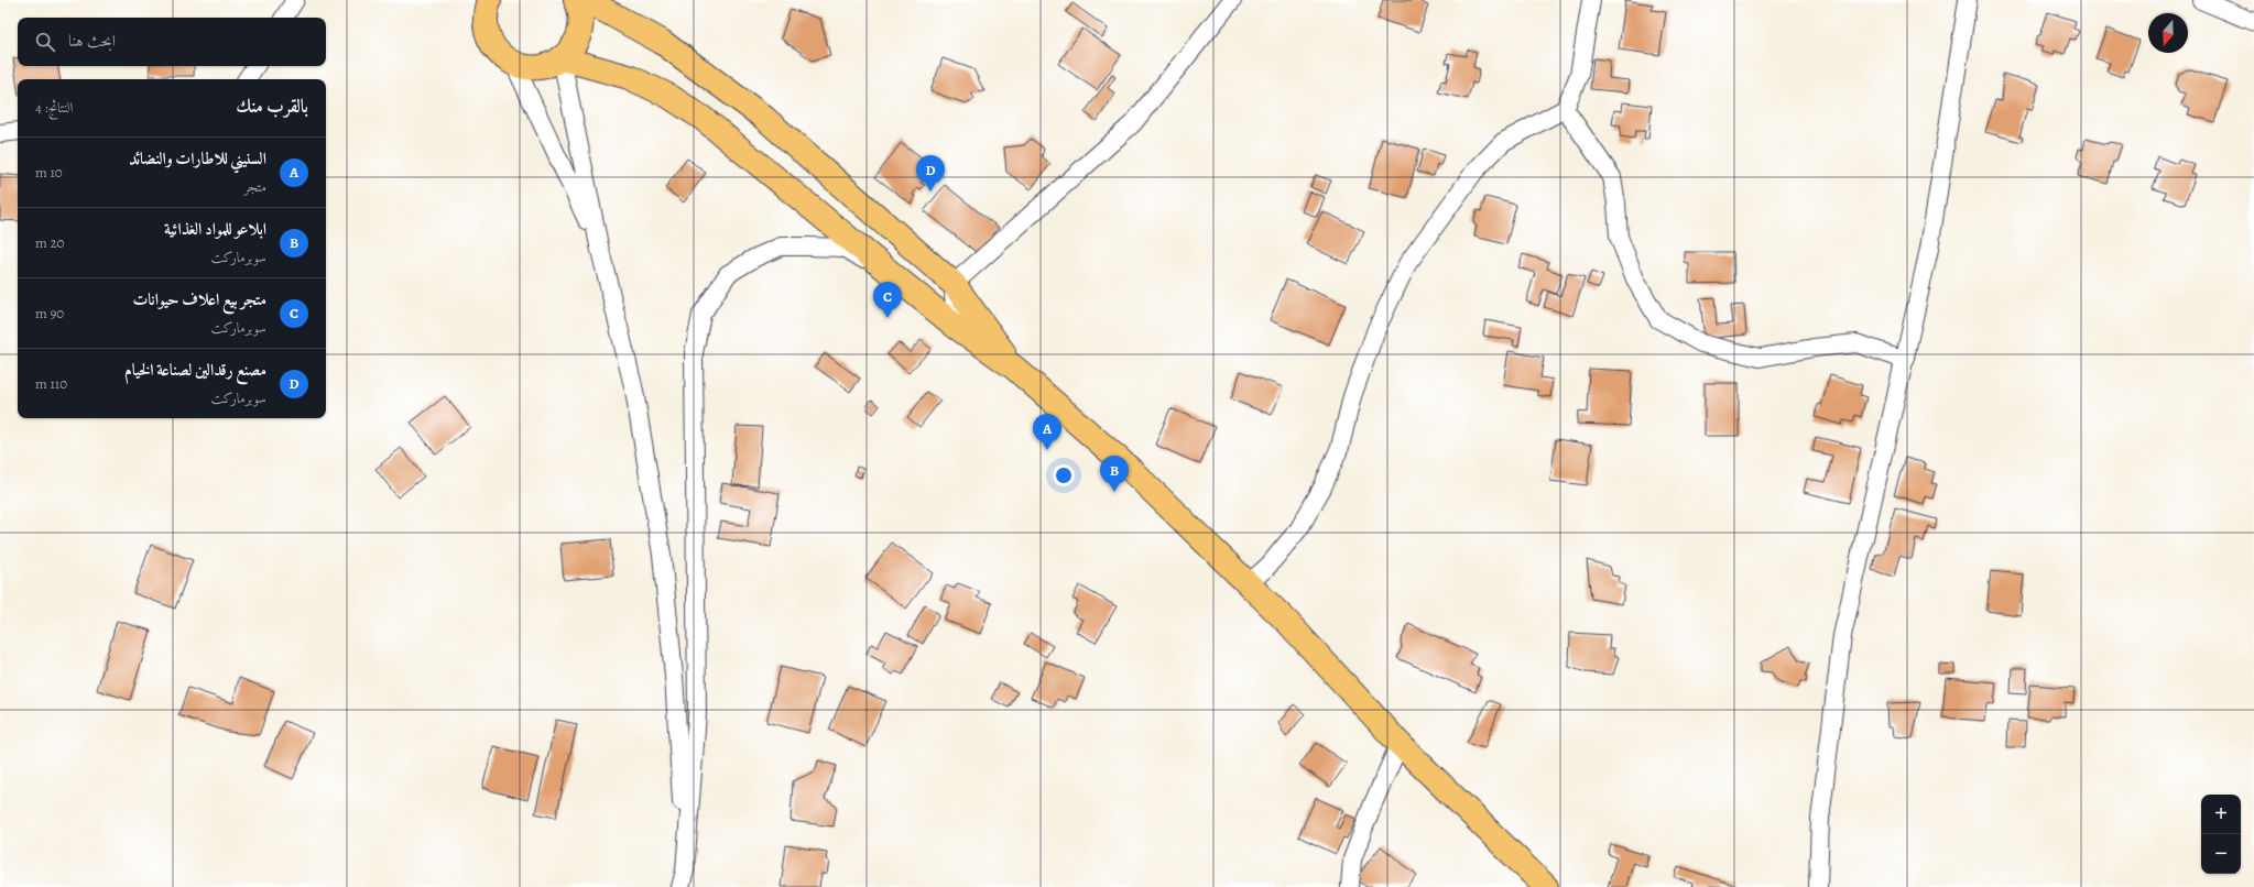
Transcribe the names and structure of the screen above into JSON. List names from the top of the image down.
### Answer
{
  "north": "bottom",
  "page": {
    "search": "ابحث هنا",
    "heading": ["بالقرب منك", "النتائج: 4"],
    "list": [
      {
        "mark": "A",
        "name": "السنيني للاطارات والنضائد",
        "note": "متجر",
        "value": "10 m"
      },
      {
        "mark": "B",
        "name": "ابلاعو للمواد الغذائية",
        "note": "سوبرماركت",
        "value": "20 m"
      },
      {
        "mark": "C",
        "name": "متجر بيع اعلاف حيوانات",
        "note": "سوبرماركت",
        "value": "90 m"
      },
      {
        "mark": "D",
        "name": "مصنع رقدالين لصناعة الخيام",
        "note": "سوبرماركت",
        "value": "110 m"
      }
    ],
    "pins": [
      "D",
      "C",
      "A",
      "B"
    ],
    "map_buttons": ["+", "−"]
  }
}
